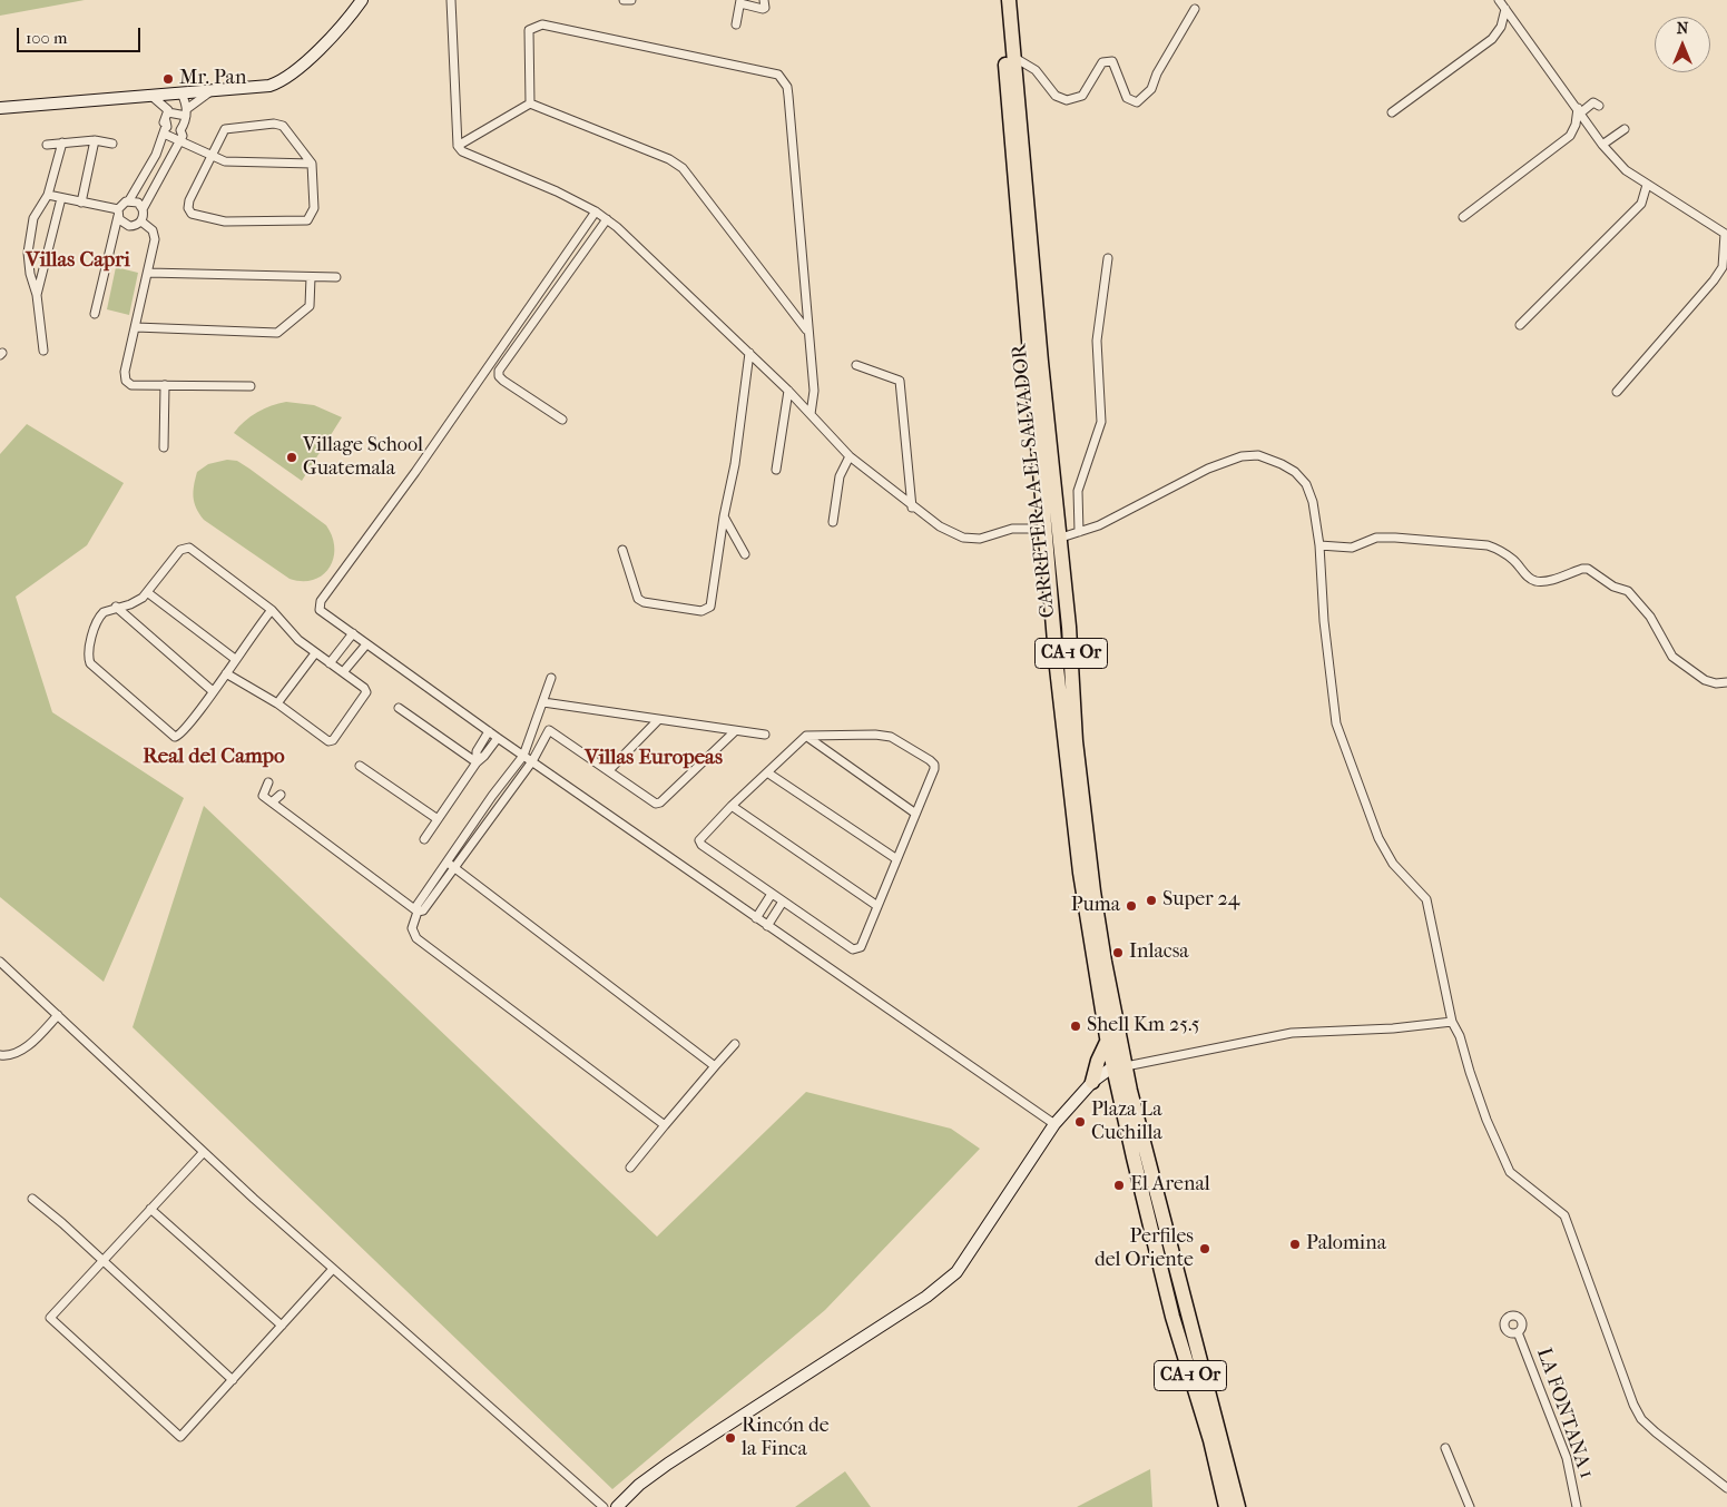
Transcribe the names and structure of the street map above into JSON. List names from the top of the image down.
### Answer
{
  "streets": {
    "highway": ["CARRETERA A EL SALVADOR", "CA-1 Or"],
    "street": ["LA FONTANA 1"]
  },
  "districts": ["Villas Capri", "Real del Campo", "Villas Europeas"],
  "places": [
    "Mr. Pan",
    "Village School Guatemala",
    "Super 24",
    "Puma",
    "Inlacsa",
    "Shell Km 25.5",
    "Plaza La Cuchilla",
    "El Arenal",
    "Palomina",
    "Perfiles del Oriente",
    "Rincón de la Finca"
  ],
  "scale_bar": "100 m",
  "north": "top"
}
